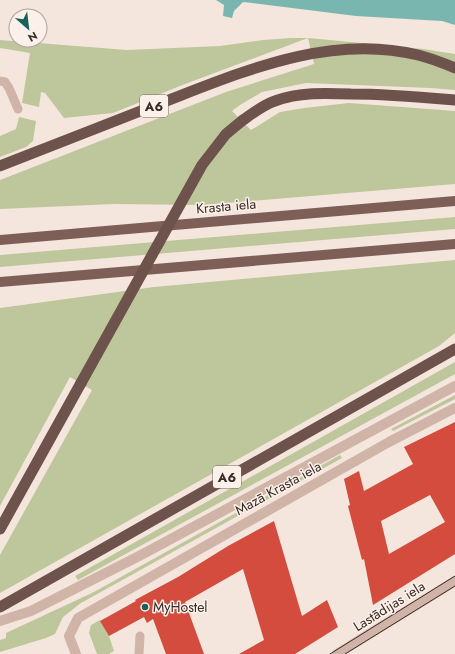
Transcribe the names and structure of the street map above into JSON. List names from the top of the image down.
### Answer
{
  "streets": {
    "highway": ["A6"],
    "main road": ["Krasta iela"],
    "street": ["Mazā Krasta iela", "Lastādijas iela"]
  },
  "places": ["MyHostel"],
  "north": "bottom right"
}
